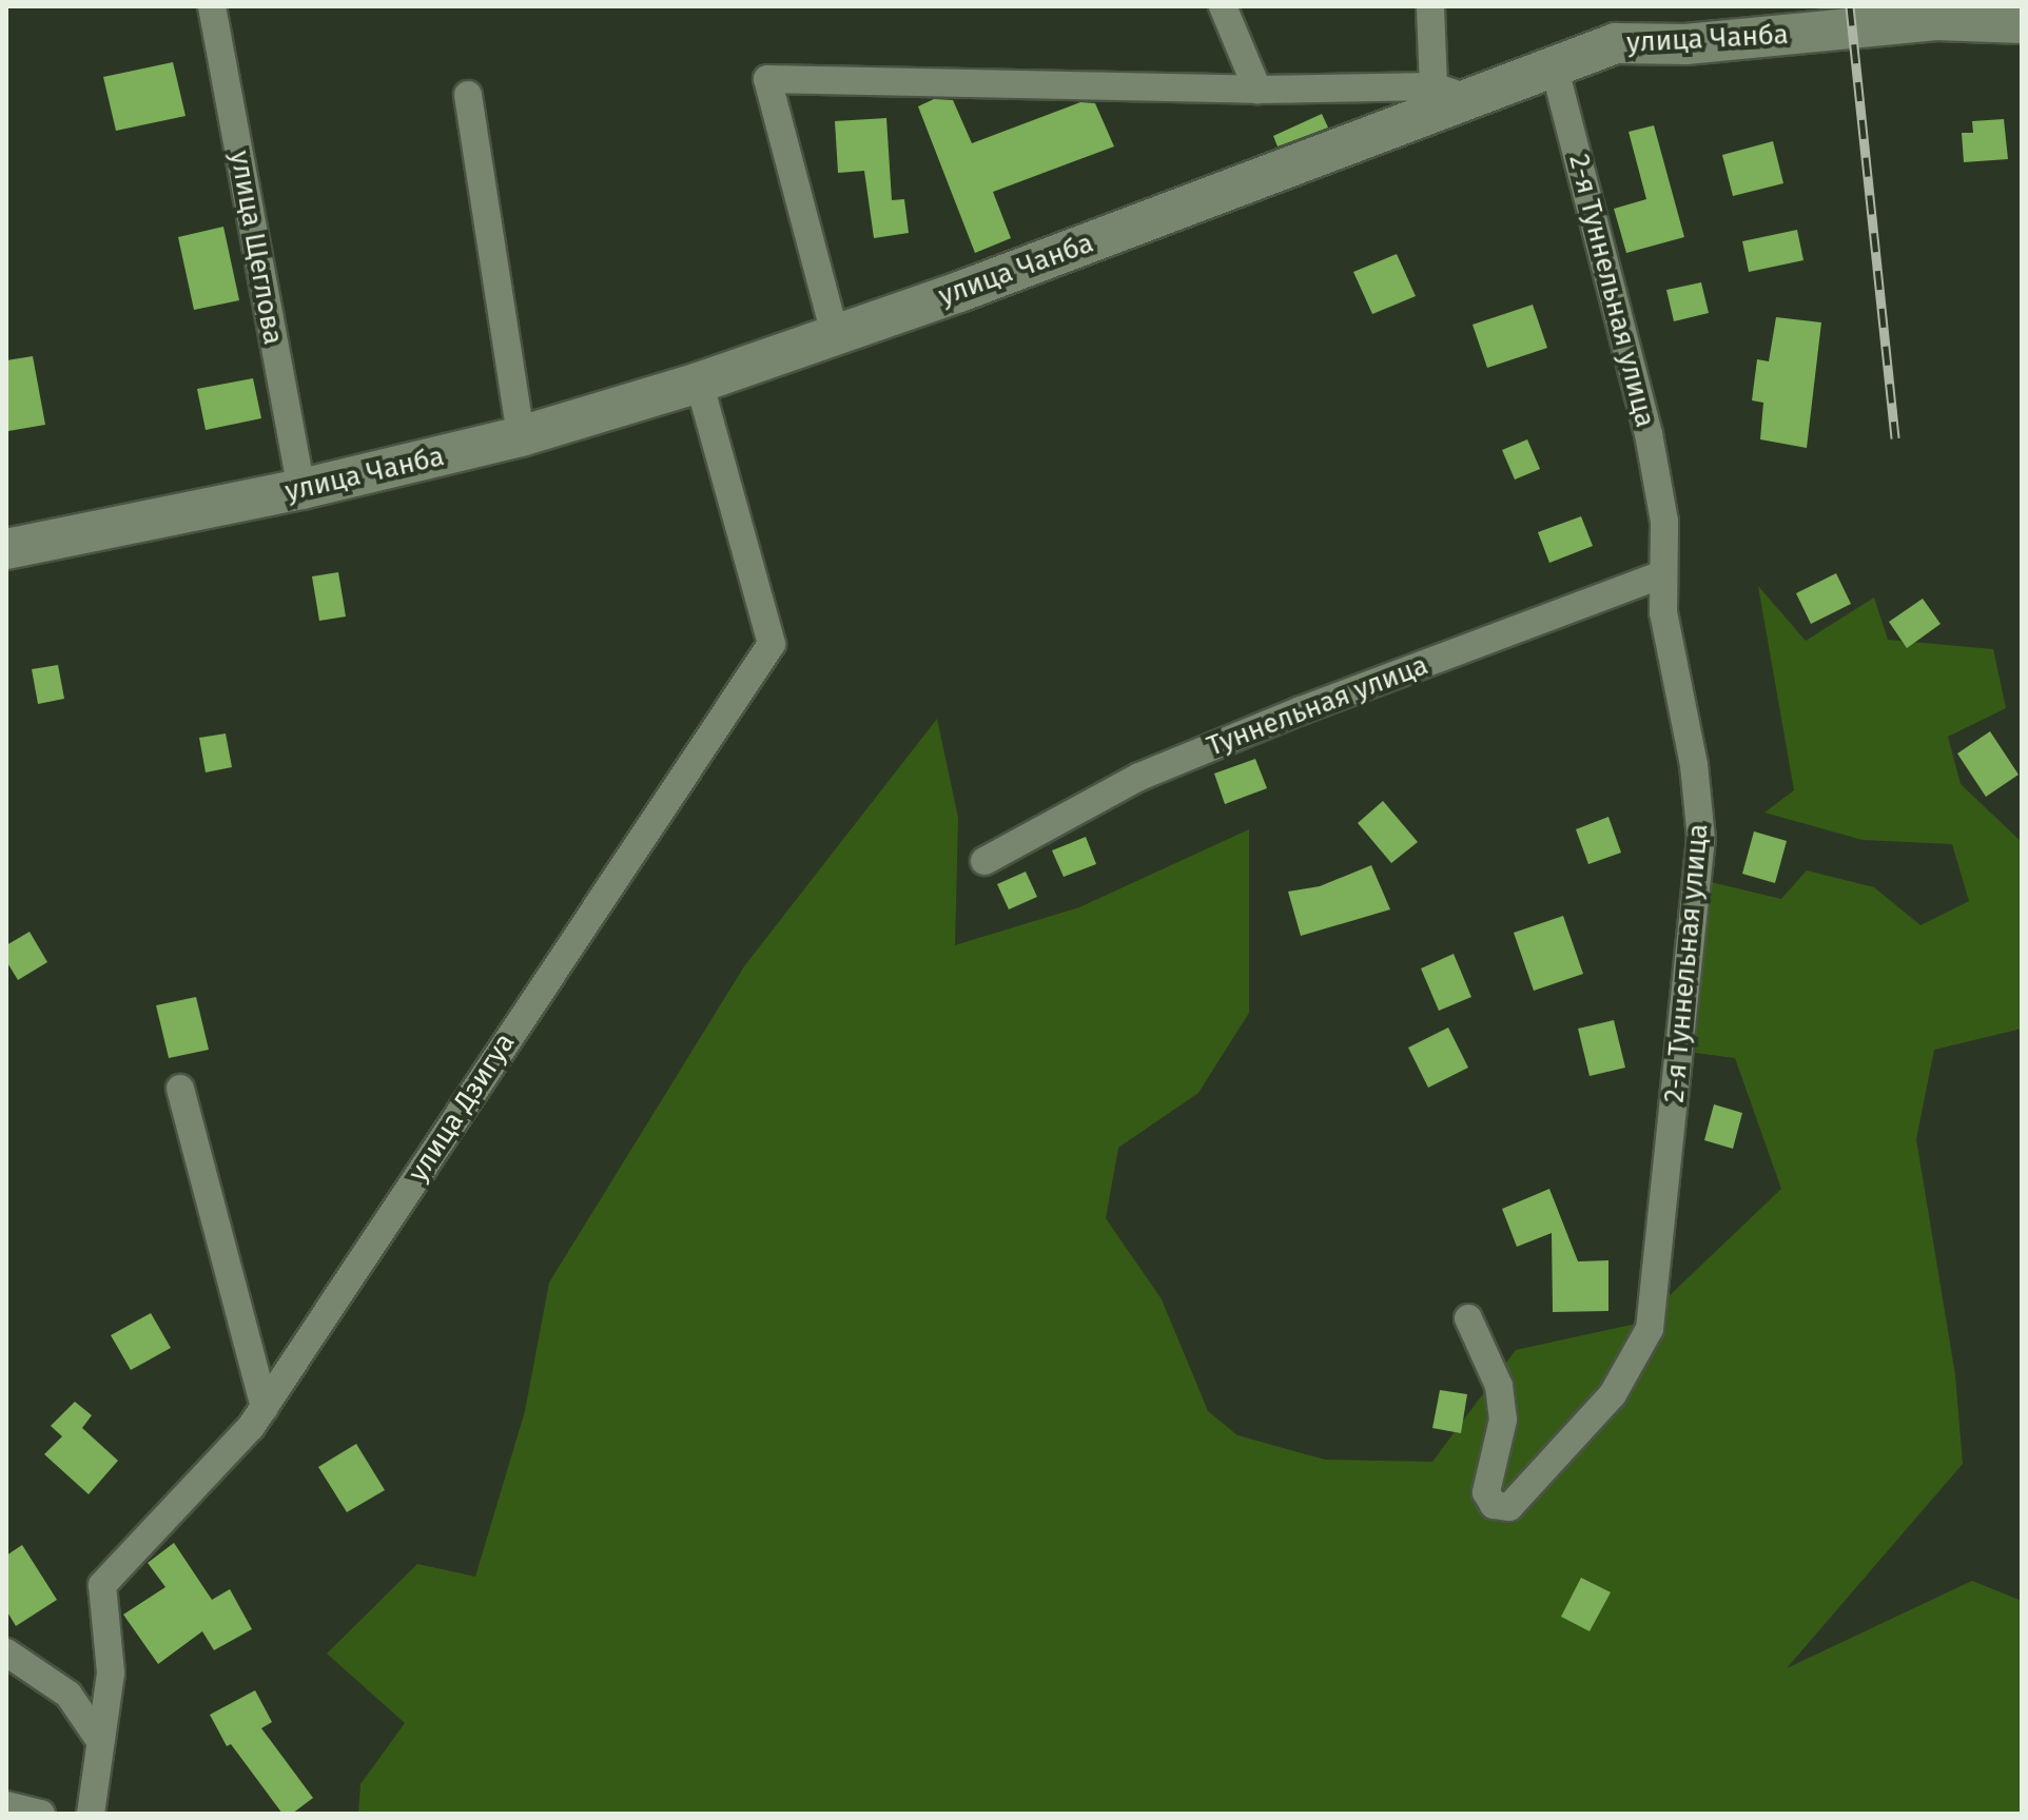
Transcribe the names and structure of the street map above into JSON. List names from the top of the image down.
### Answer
{
  "streets": {
    "street": [
      "улица Чанба",
      "улица Щеглова",
      "2-я Туннельная улица",
      "Туннельная улица",
      "улица Дзигуа"
    ]
  },
  "crossings": [
    ["улица Чанба", "улица Щеглова"],
    ["улица Чанба", "2-я Туннельная улица"],
    ["улица Чанба", "улица Дзигуа"],
    ["2-я Туннельная улица", "Туннельная улица"]
  ]
}
